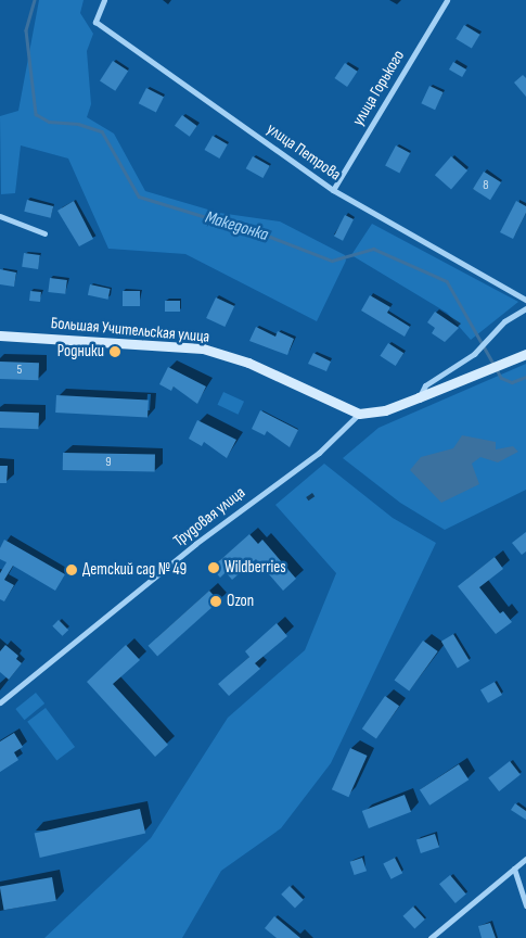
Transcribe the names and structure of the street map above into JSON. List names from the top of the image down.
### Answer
{
  "streets": {
    "main road": ["Большая Учительская улица"],
    "street": ["улица Горького", "улица Петрова", "Трудовая улица"]
  },
  "crossings": [
    ["улица Горького", "улица Петрова"],
    ["Большая Учительская улица", "Трудовая улица"]
  ],
  "water": ["Македонка"],
  "places": [
    "Родники",
    "Wildberries",
    "Детский сад № 49",
    "Ozon"
  ],
  "house_numbers": ["8", "5", "9"]
}
